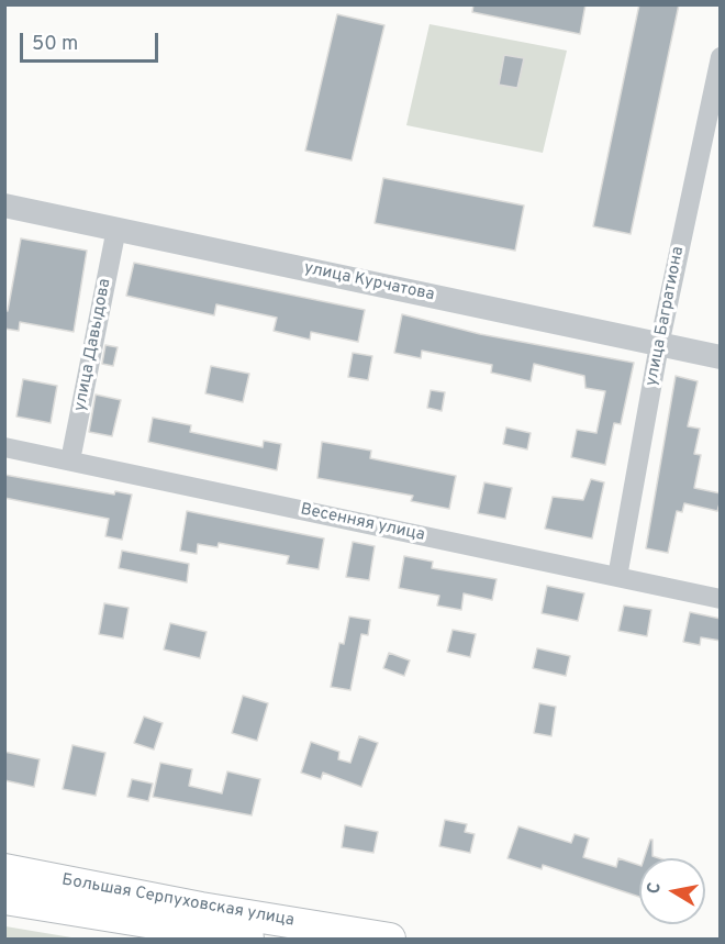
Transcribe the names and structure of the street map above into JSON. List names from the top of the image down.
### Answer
{
  "streets": {
    "main road": ["Большая Серпуховская улица"],
    "street": [
      "улица Курчатова",
      "улица Багратиона",
      "улица Давыдова",
      "Весенняя улица"
    ]
  },
  "crossings": [
    ["улица Курчатова", "улица Багратиона"],
    ["улица Курчатова", "улица Давыдова"],
    ["улица Багратиона", "Весенняя улица"],
    ["улица Давыдова", "Весенняя улица"]
  ],
  "scale_bar": "50 m",
  "north": "left"
}
